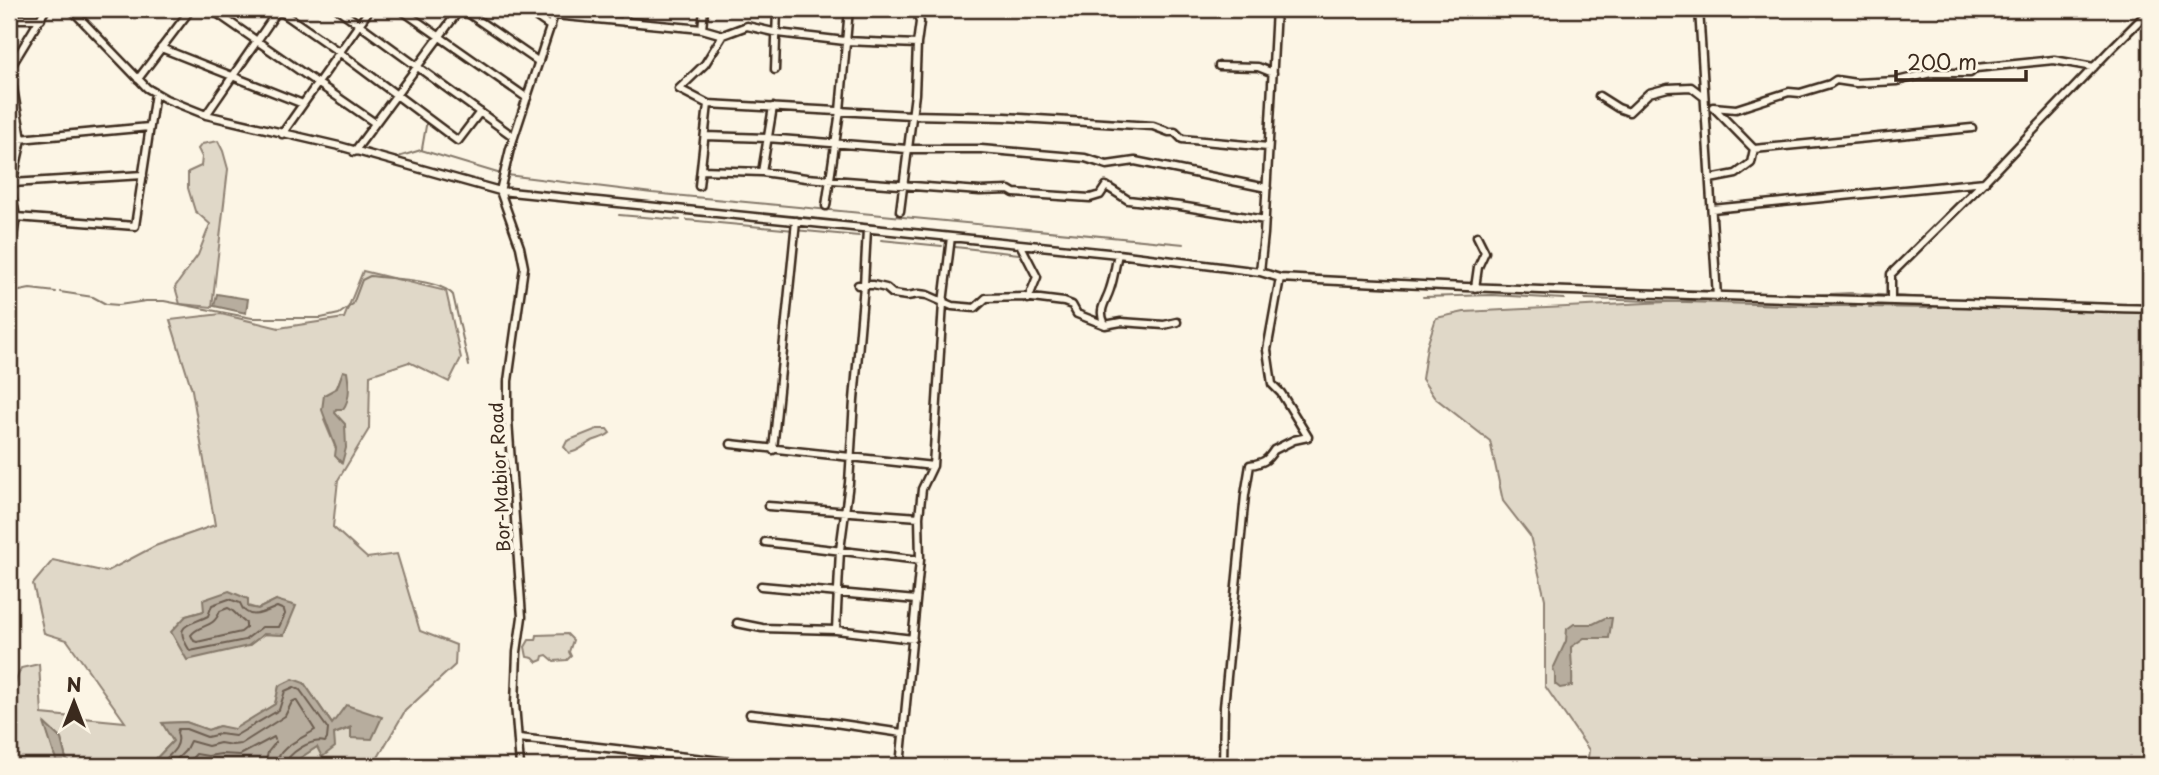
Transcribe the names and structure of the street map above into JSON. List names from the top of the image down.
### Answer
{
  "streets": {
    "street": ["Bor-Mabior Road"]
  },
  "scale_bar": "200 m",
  "north": "top"
}
